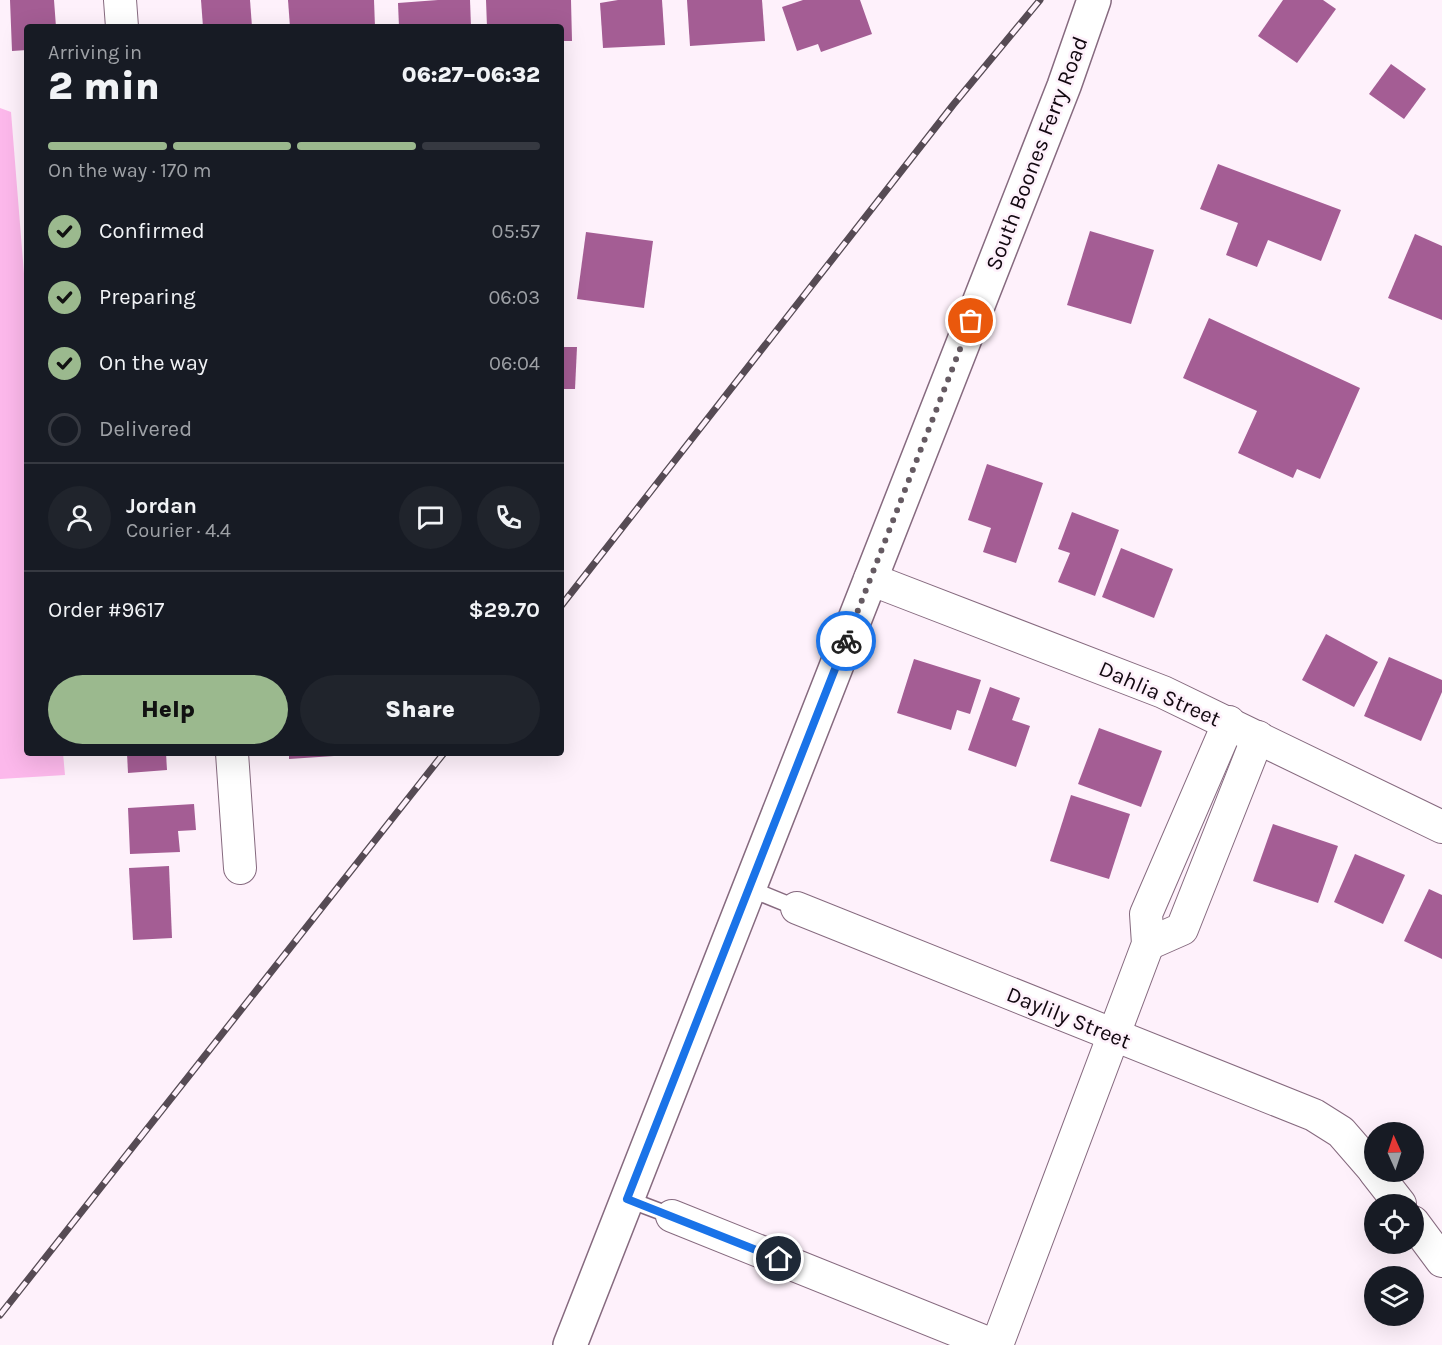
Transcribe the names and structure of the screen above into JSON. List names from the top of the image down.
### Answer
{
  "streets": {
    "main road": ["South Boones Ferry Road"],
    "street": ["Dahlia Street", "Daylily Street"]
  },
  "crossings": [
    ["South Boones Ferry Road", "Dahlia Street"],
    ["South Boones Ferry Road", "Daylily Street"]
  ],
  "north": "top",
  "page": {
    "heading": ["2 min", "Arriving in", "06:27–06:32"],
    "panel": [
      "Jordan",
      "Courier · 4.4",
      "Order #9617",
      "$29.70"
    ],
    "bar": "On the way · 170 m",
    "list": [
      ["Confirmed", "05:57"],
      ["Preparing", "06:03"],
      ["On the way", "06:04"],
      "Delivered"
    ],
    "buttons": ["Help", "Share"]
  }
}
